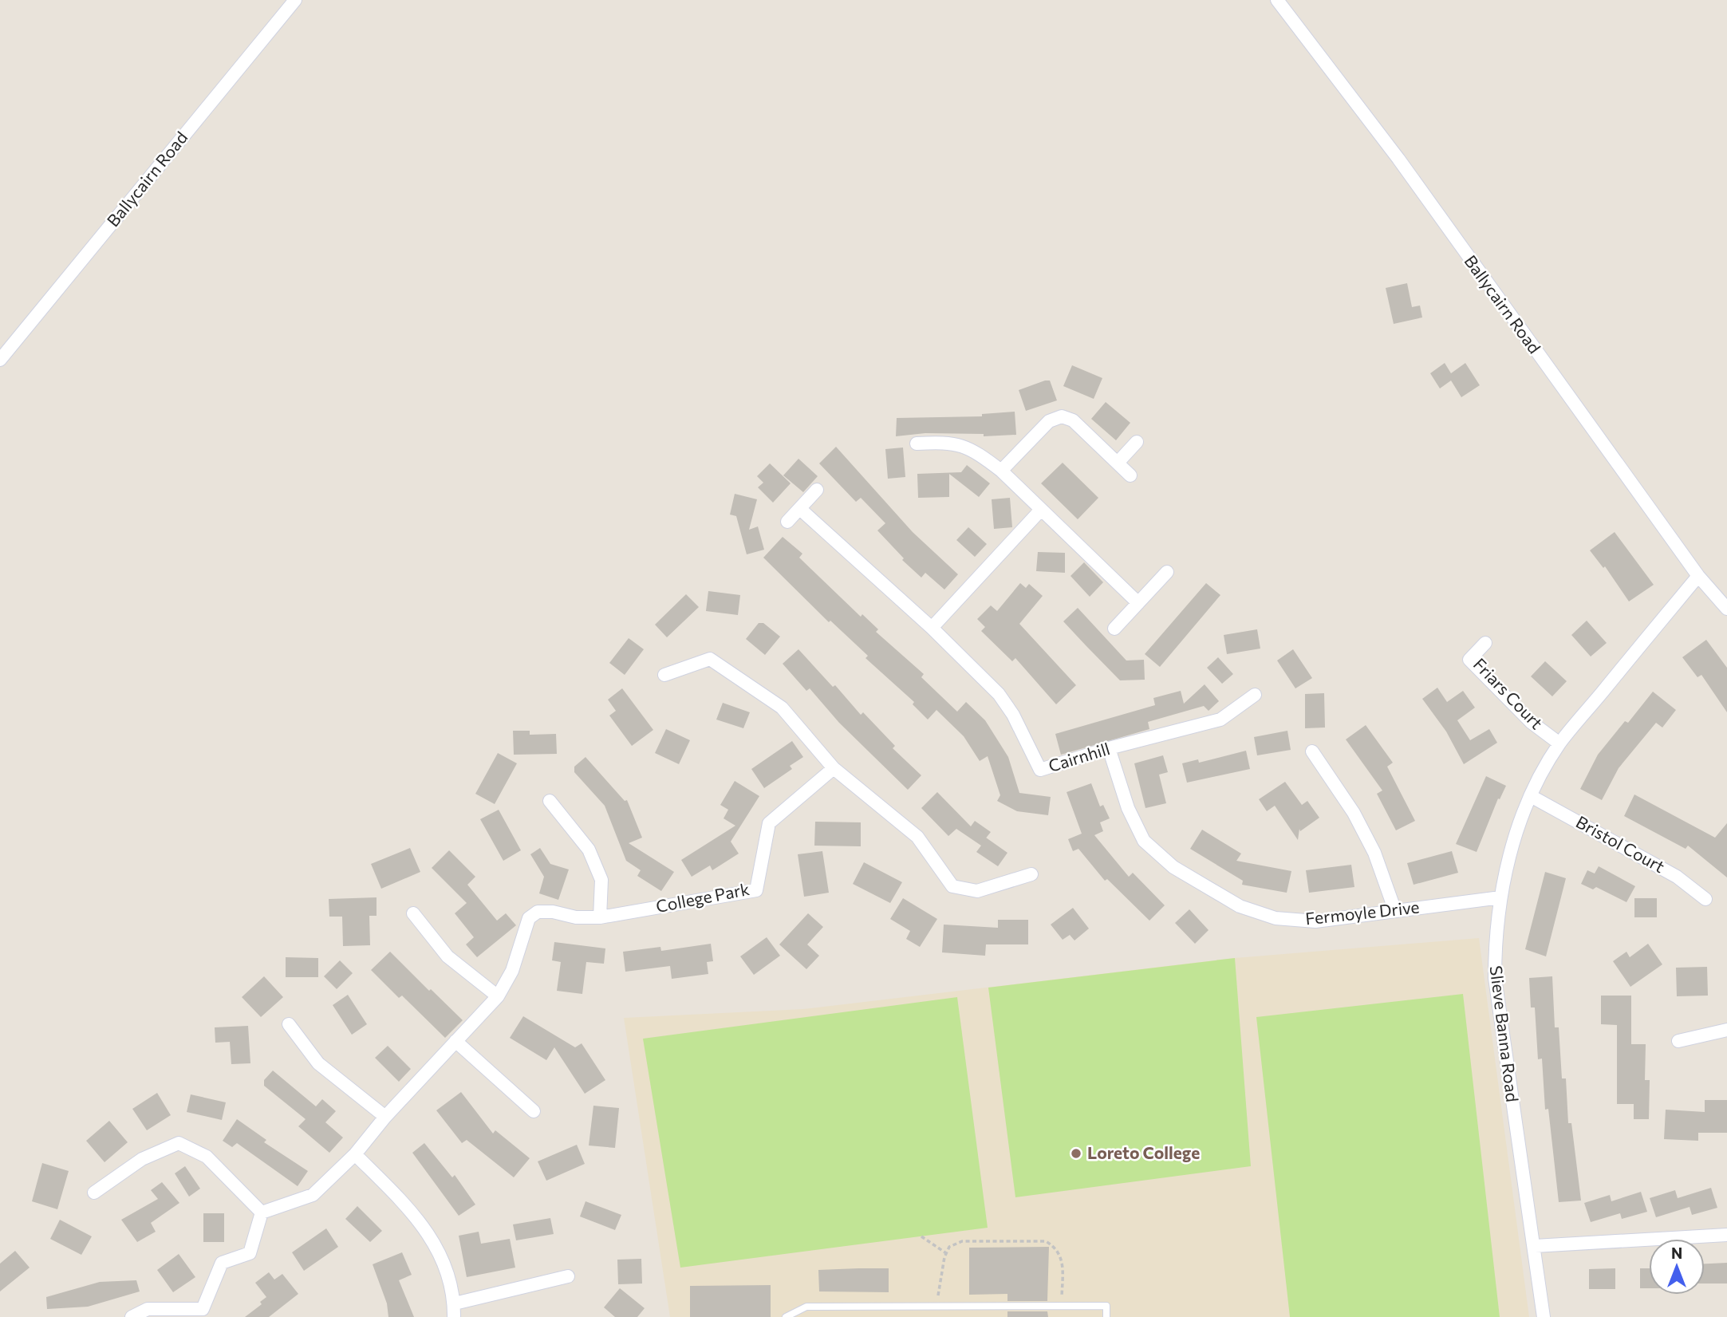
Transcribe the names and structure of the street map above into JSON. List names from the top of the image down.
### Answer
{
  "streets": {
    "street": [
      "Ballycairn Road",
      "Friars Court",
      "Cairnhill",
      "Bristol Court",
      "College Park",
      "Fermoyle Drive",
      "Slieve Banna Road"
    ]
  },
  "crossings": [
    ["Ballycairn Road", "Slieve Banna Road"],
    ["Friars Court", "Slieve Banna Road"],
    ["Cairnhill", "Fermoyle Drive"],
    ["Bristol Court", "Slieve Banna Road"],
    ["Fermoyle Drive", "Slieve Banna Road"]
  ],
  "places": ["Loreto College"],
  "north": "top"
}
